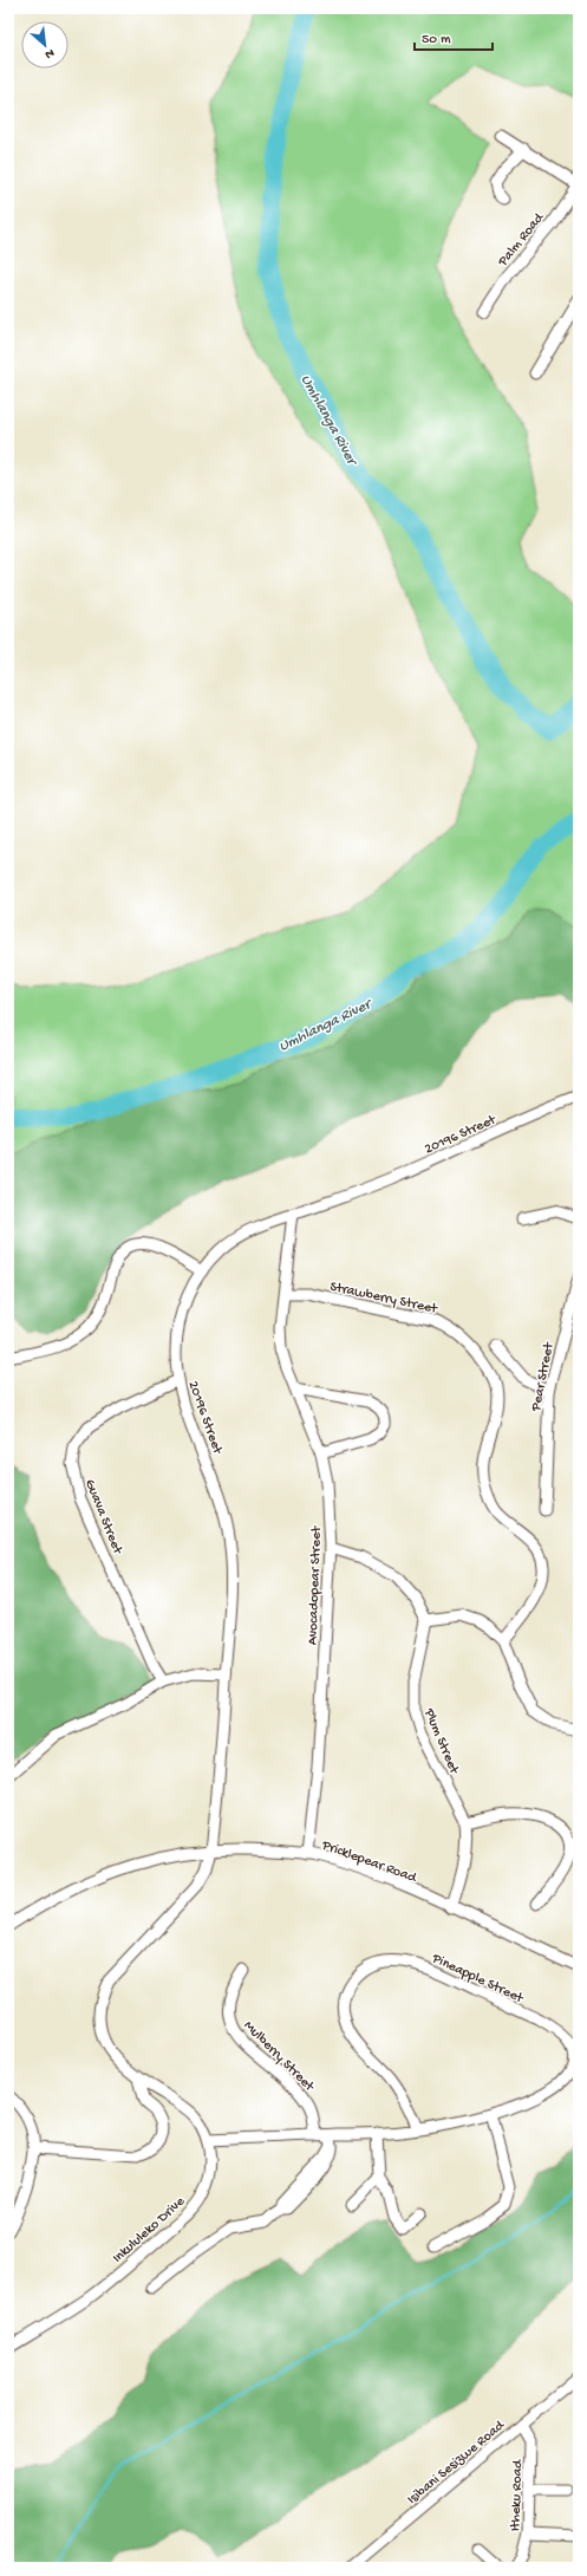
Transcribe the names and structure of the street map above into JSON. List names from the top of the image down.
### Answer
{
  "streets": {
    "street": [
      "Palm Road",
      "20196 Street",
      "Strawberry Street",
      "Pear Street",
      "Guava Street",
      "Avocadopear Street",
      "Plum Street",
      "Pricklepear Road",
      "Pineapple Street",
      "Mulberry Street",
      "Inkululeko Drive",
      "Isibani Sesizwe Road",
      "Itheku Road"
    ]
  },
  "crossings": [
    ["20196 Street", "Guava Street"],
    ["20196 Street", "Avocadopear Street"],
    ["20196 Street", "Pricklepear Road"],
    ["20196 Street", "Inkululeko Drive"],
    ["Strawberry Street", "Avocadopear Street"],
    ["Avocadopear Street", "Pricklepear Road"],
    ["Plum Street", "Pricklepear Road"],
    ["Pricklepear Road", "Inkululeko Drive"],
    ["Pineapple Street", "Mulberry Street"],
    ["Pineapple Street", "Inkululeko Drive"],
    ["Isibani Sesizwe Road", "Itheku Road"]
  ],
  "water": ["Umhlanga River"],
  "scale_bar": "50 m",
  "north": "bottom right"
}
